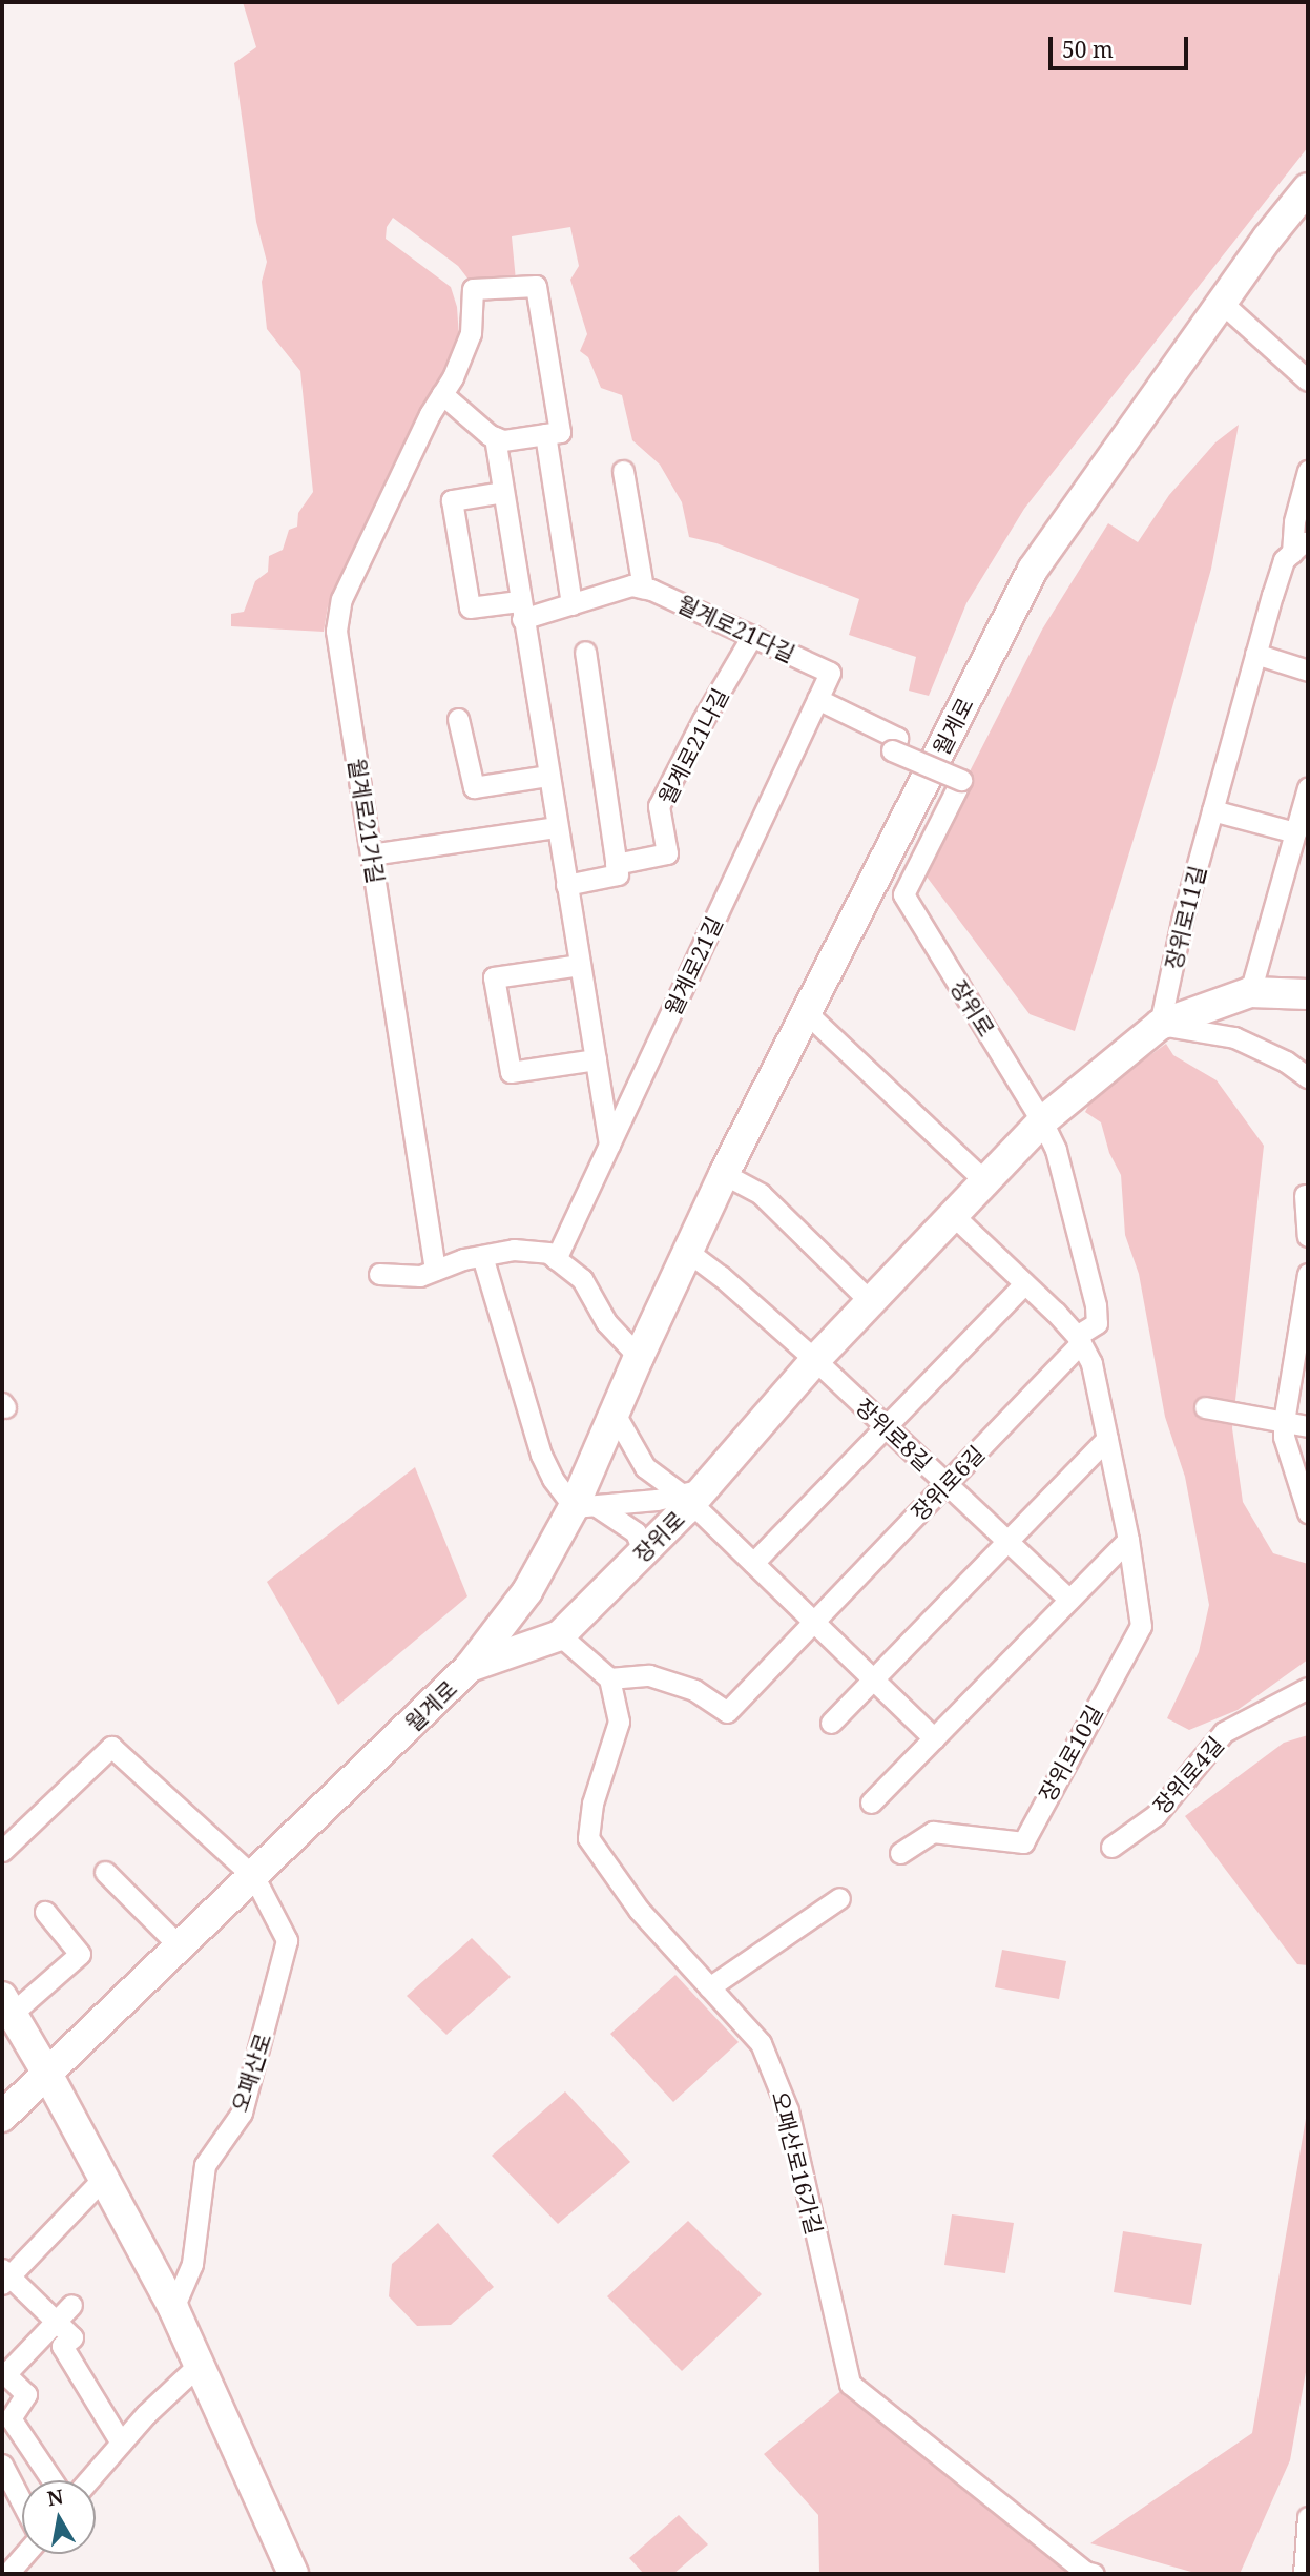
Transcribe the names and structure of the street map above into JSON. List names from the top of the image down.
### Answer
{
  "streets": {
    "main road": ["월계로", "장위로"],
    "street": [
      "월계로21다길",
      "월계로21나길",
      "월계로21가길",
      "장위로11길",
      "월계로21길",
      "장위로8길",
      "장위로6길",
      "장위로10길",
      "장위로4길",
      "오패산로",
      "오패산로16가길"
    ]
  },
  "crossings": [
    ["월계로21다길", "월계로21나길"],
    ["월계로21다길", "월계로21길"],
    ["월계로", "월계로21길"],
    ["월계로", "장위로"],
    ["월계로", "오패산로"],
    ["장위로11길", "장위로"],
    ["장위로", "장위로8길"],
    ["장위로", "장위로6길"],
    ["장위로", "장위로10길"],
    ["장위로8길", "장위로6길"],
    ["장위로6길", "장위로10길"],
    ["장위로6길", "오패산로16가길"]
  ],
  "scale_bar": "50 m",
  "north": "top"
}
